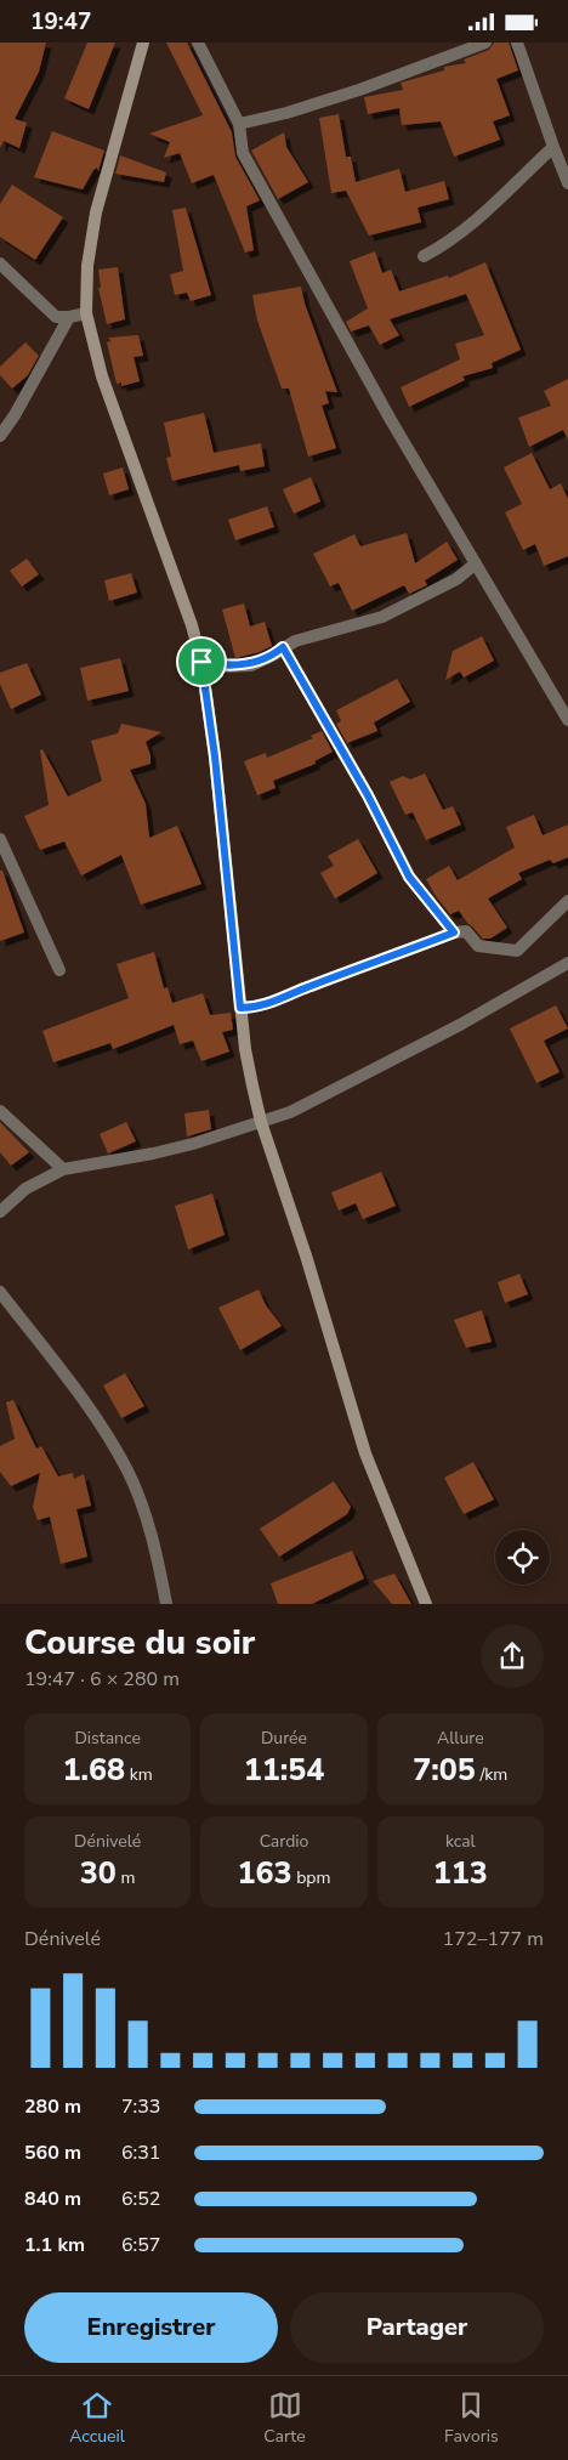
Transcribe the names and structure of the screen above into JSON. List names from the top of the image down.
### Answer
{
  "page": {
    "status": "19:47",
    "heading": ["Course du soir", "19:47 · 6 × 280 m"],
    "stats": [
      ["Distance", "1.68 km"],
      ["Durée", "11:54"],
      ["Allure", "7:05 /km"],
      ["Dénivelé", "30 m"],
      ["Cardio", "163 bpm"],
      ["kcal", "113"]
    ],
    "chart": ["Dénivelé", "172–177 m"],
    "list": [
      {
        "name": "280 m",
        "note": "7:33"
      },
      {
        "name": "560 m",
        "note": "6:31"
      },
      {
        "name": "840 m",
        "note": "6:52"
      },
      {
        "name": "1.1 km",
        "note": "6:57"
      }
    ],
    "buttons": ["Enregistrer", "Partager"],
    "tabs": ["Accueil", "Carte", "Favoris"]
  }
}
